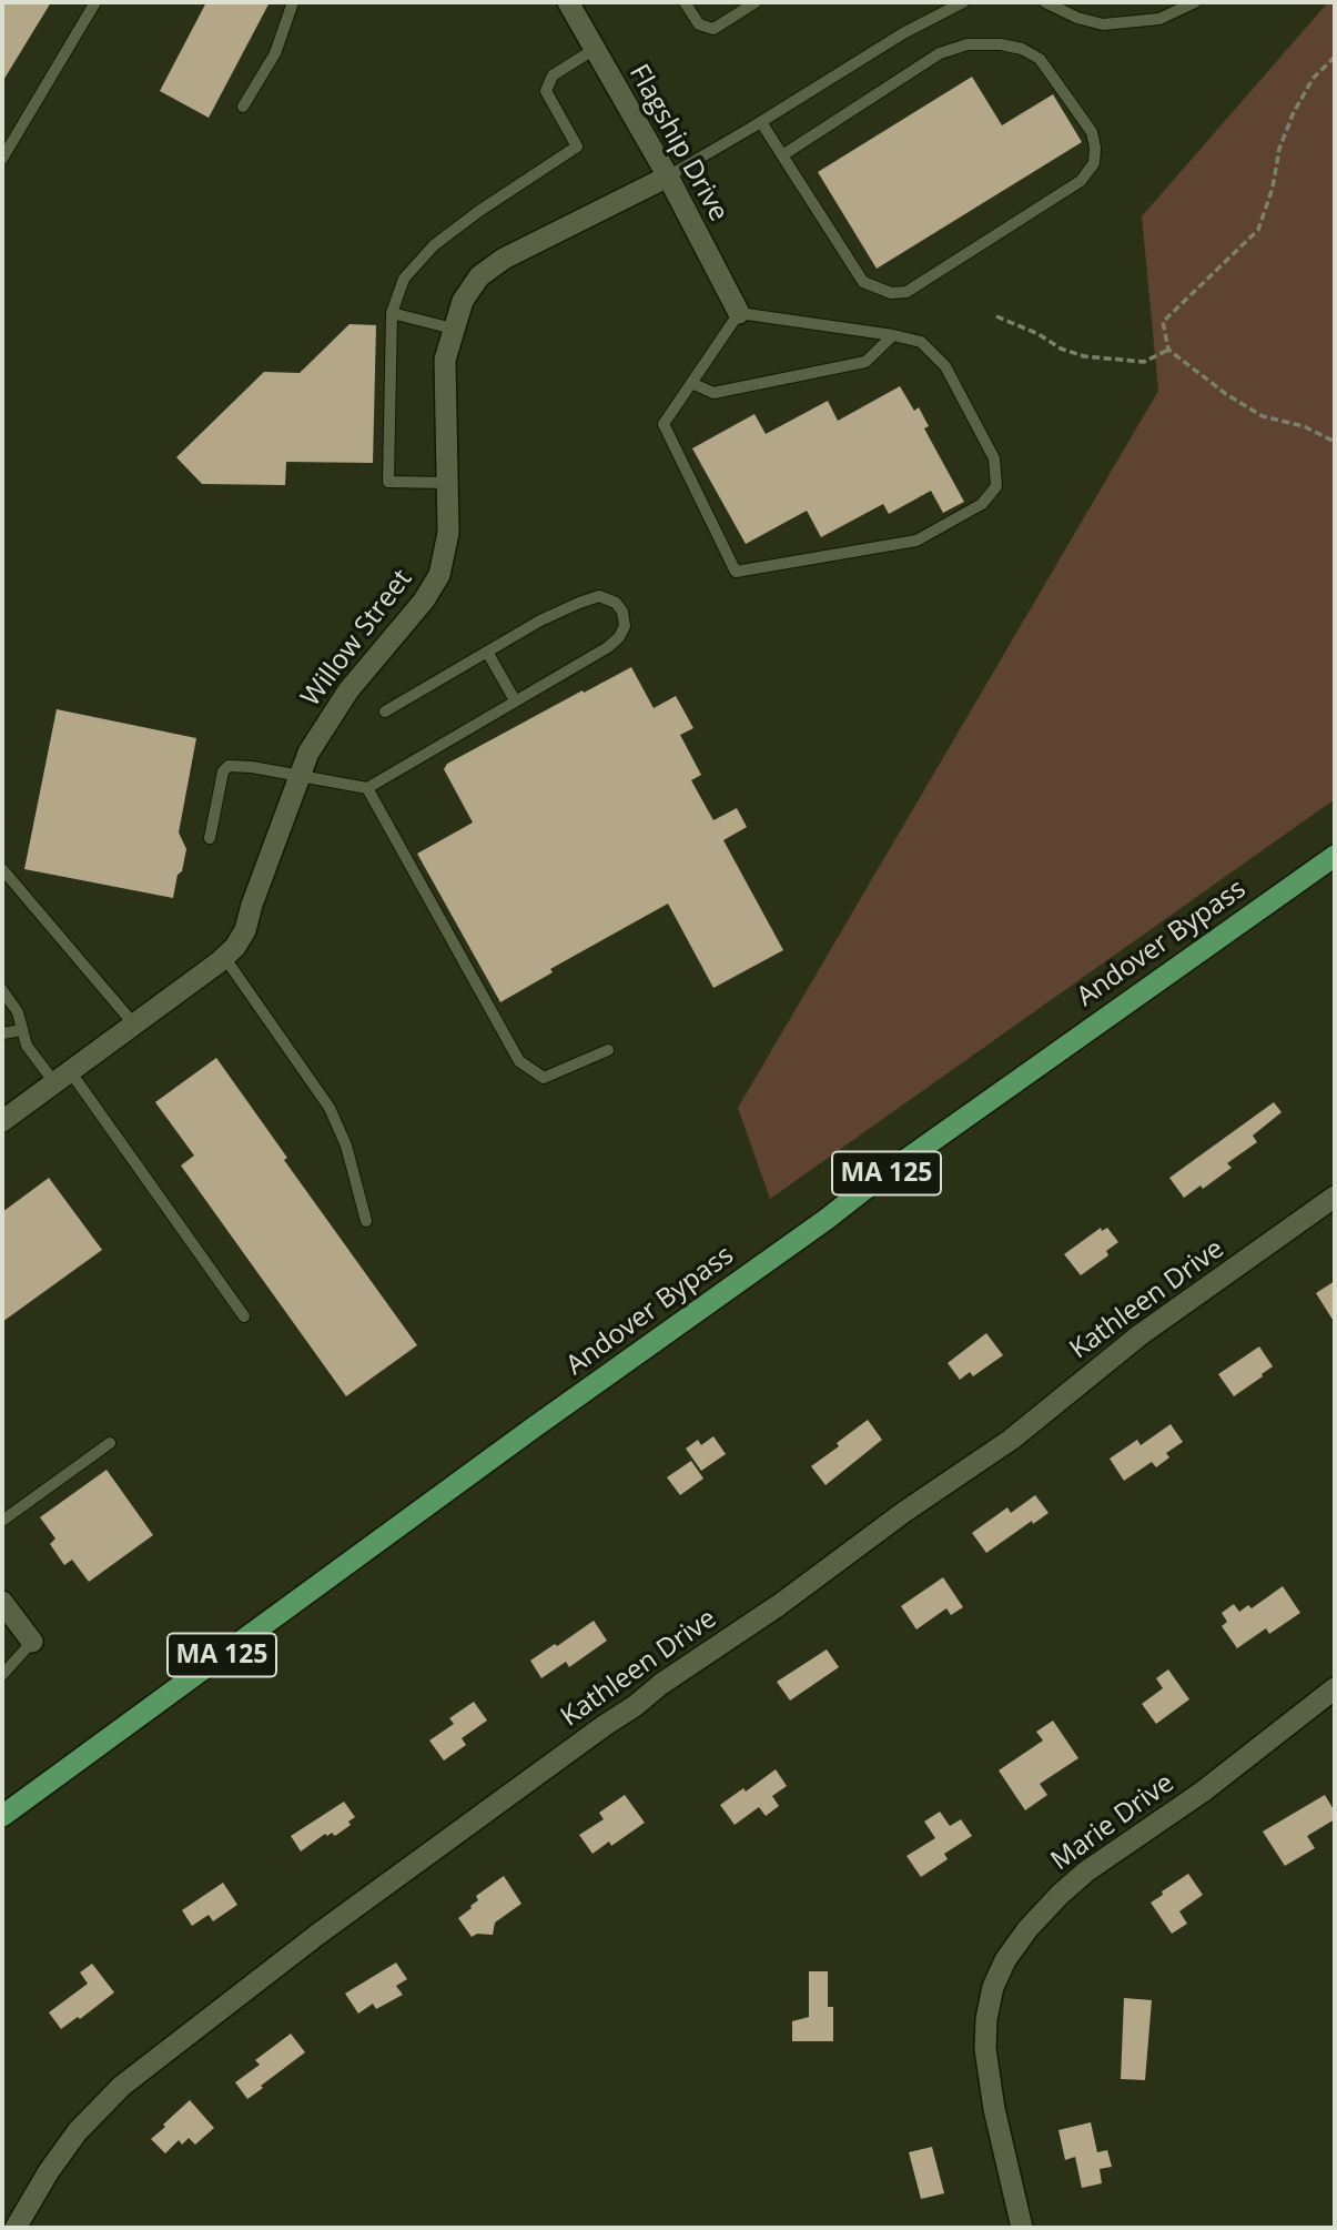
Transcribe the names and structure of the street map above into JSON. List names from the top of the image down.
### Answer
{
  "streets": {
    "main road": ["Andover Bypass", "MA 125"],
    "street": [
      "Flagship Drive",
      "Willow Street",
      "Kathleen Drive",
      "Marie Drive"
    ]
  },
  "crossings": [
    ["Flagship Drive", "Willow Street"]
  ]
}
